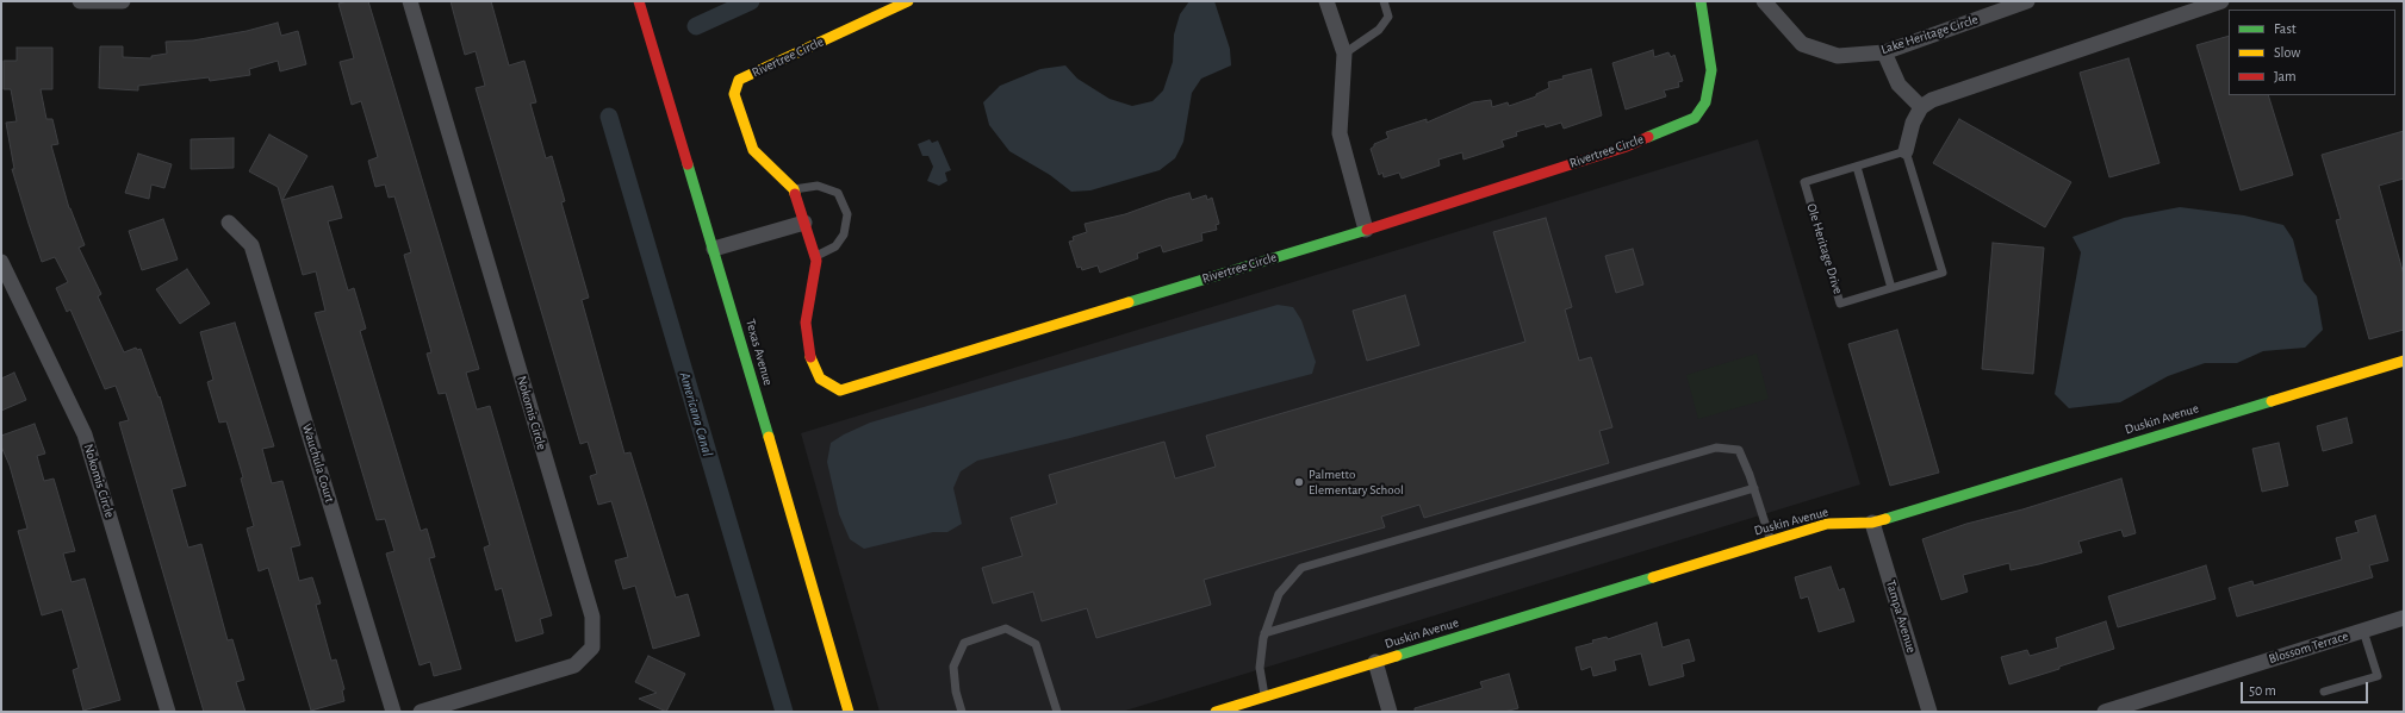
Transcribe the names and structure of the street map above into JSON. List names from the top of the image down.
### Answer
{
  "streets": {
    "street": [
      "Lake Heritage Circle",
      "Rivertree Circle",
      "Ole Heritage Drive",
      "Texas Avenue",
      "Nokomis Circle",
      "Duskin Avenue",
      "Wauchula Court",
      "Tampa Avenue",
      "Blossom Terrace"
    ]
  },
  "crossings": [
    ["Duskin Avenue", "Tampa Avenue"]
  ],
  "water": ["Americana Canal"],
  "places": ["Palmetto Elementary School"],
  "legend": ["Fast", "Slow", "Jam"],
  "scale_bar": "50 m"
}
